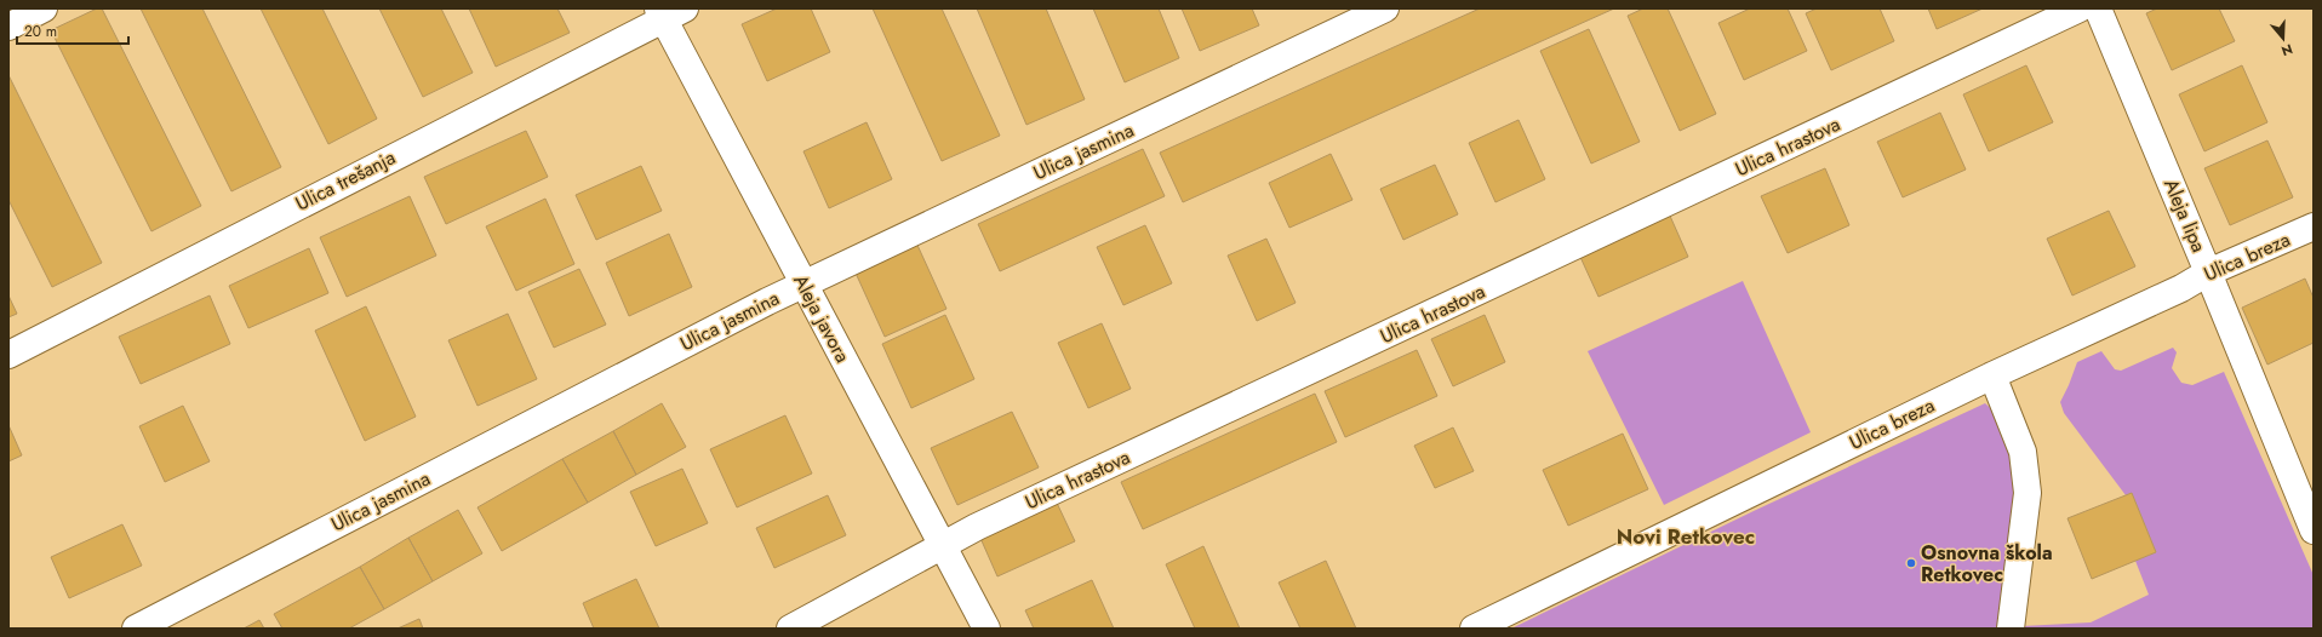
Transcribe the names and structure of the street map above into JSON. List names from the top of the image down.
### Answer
{
  "streets": {
    "street": [
      "Ulica hrastova",
      "Ulica jasmina",
      "Ulica trešanja",
      "Aleja lipa",
      "Ulica breza",
      "Aleja javora"
    ]
  },
  "crossings": [
    ["Ulica hrastova", "Aleja javora"],
    ["Ulica jasmina", "Aleja javora"],
    ["Ulica trešanja", "Aleja javora"],
    ["Aleja lipa", "Ulica breza"]
  ],
  "districts": ["Novi Retkovec"],
  "places": ["Osnovna škola Retkovec"],
  "scale_bar": "20 m",
  "north": "bottom"
}
